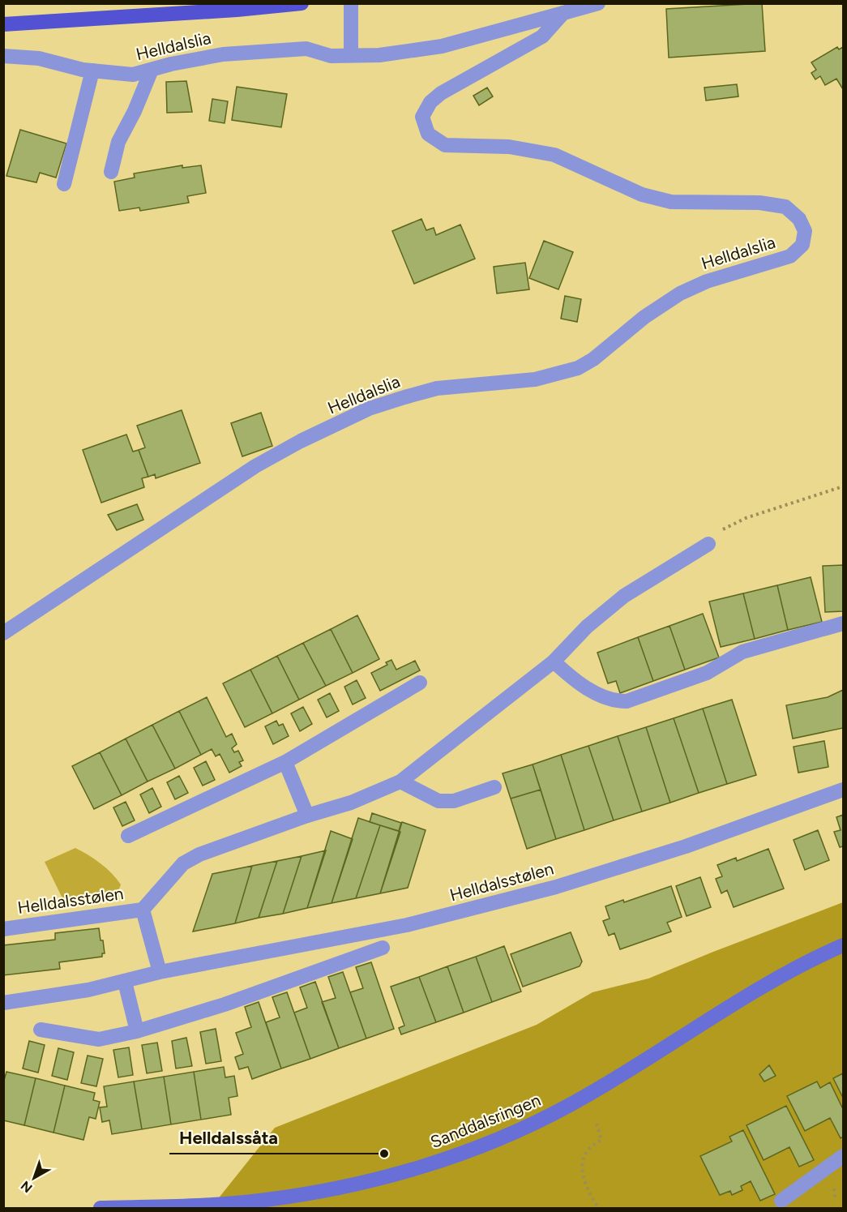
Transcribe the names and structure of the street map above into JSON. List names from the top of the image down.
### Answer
{
  "streets": {
    "main road": ["Sanddalsringen"],
    "street": ["Helldalslia", "Helldalsstølen"]
  },
  "places": ["Helldalssåta"],
  "north": "bottom left"
}
